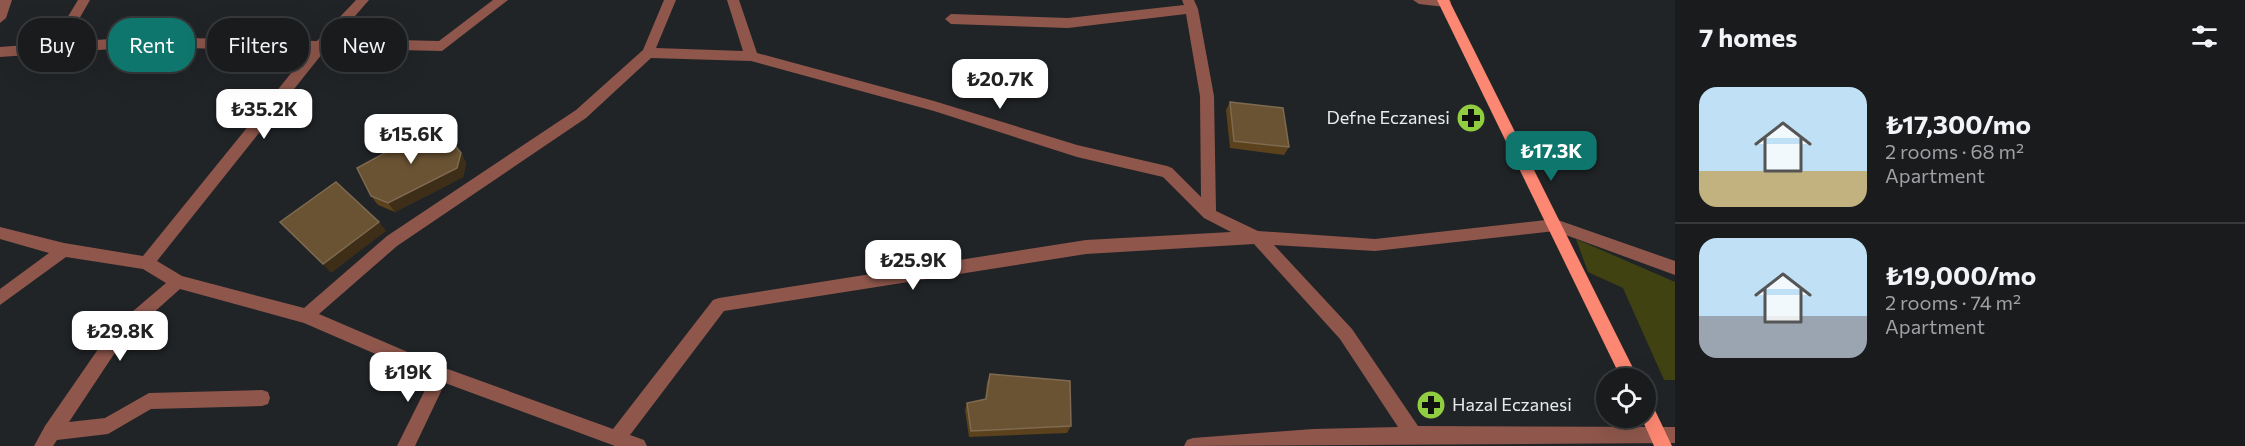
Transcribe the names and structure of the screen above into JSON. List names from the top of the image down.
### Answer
{
  "places": {
    "pharmacy": ["Defne Eczanesi", "Hazal Eczanesi"]
  },
  "page": {
    "heading": "7 homes",
    "chip": [
      "Buy",
      "Rent",
      "Filters",
      "New"
    ],
    "price": [
      "₺20.7K",
      "₺35.2K",
      "₺15.6K",
      "₺17.3K",
      "₺25.9K",
      "₺29.8K",
      "₺19K"
    ],
    "list": [
      {
        "name": "₺17,300/mo",
        "note": "2 rooms · 68 m² · Apartment"
      },
      {
        "name": "₺19,000/mo",
        "note": "2 rooms · 74 m² · Apartment"
      }
    ]
  }
}
